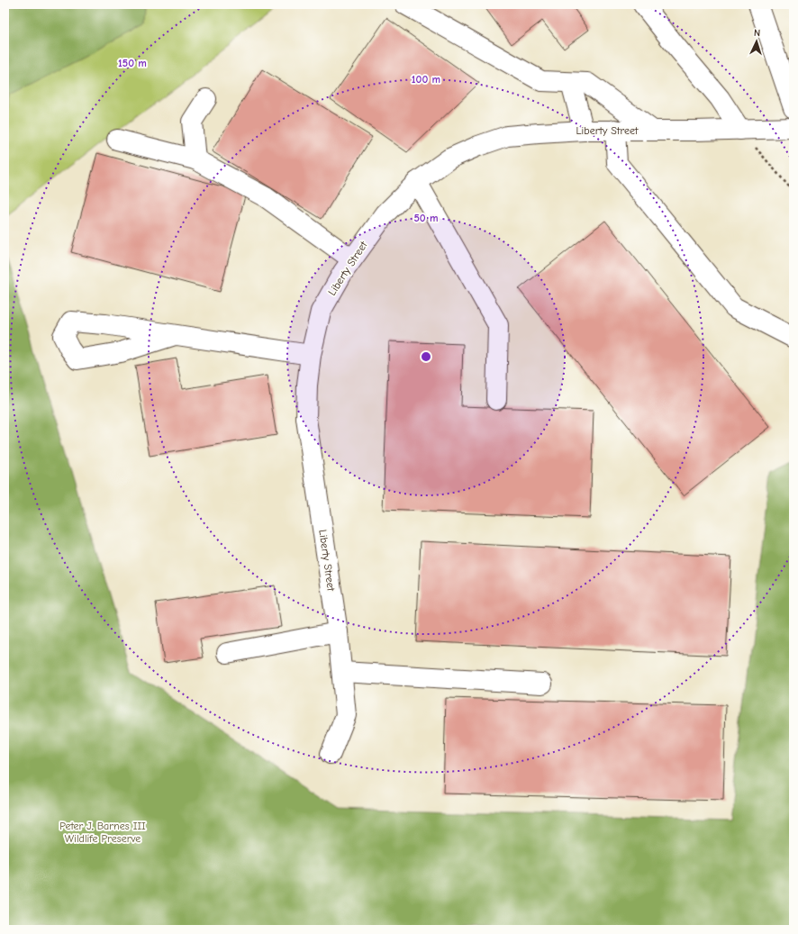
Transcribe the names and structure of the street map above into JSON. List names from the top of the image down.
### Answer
{
  "streets": {
    "street": ["Liberty Street"]
  },
  "parks": ["Peter J. Barnes III Wildlife Preserve"],
  "north": "top",
  "rings": ["150 m", "100 m", "50 m"]
}
